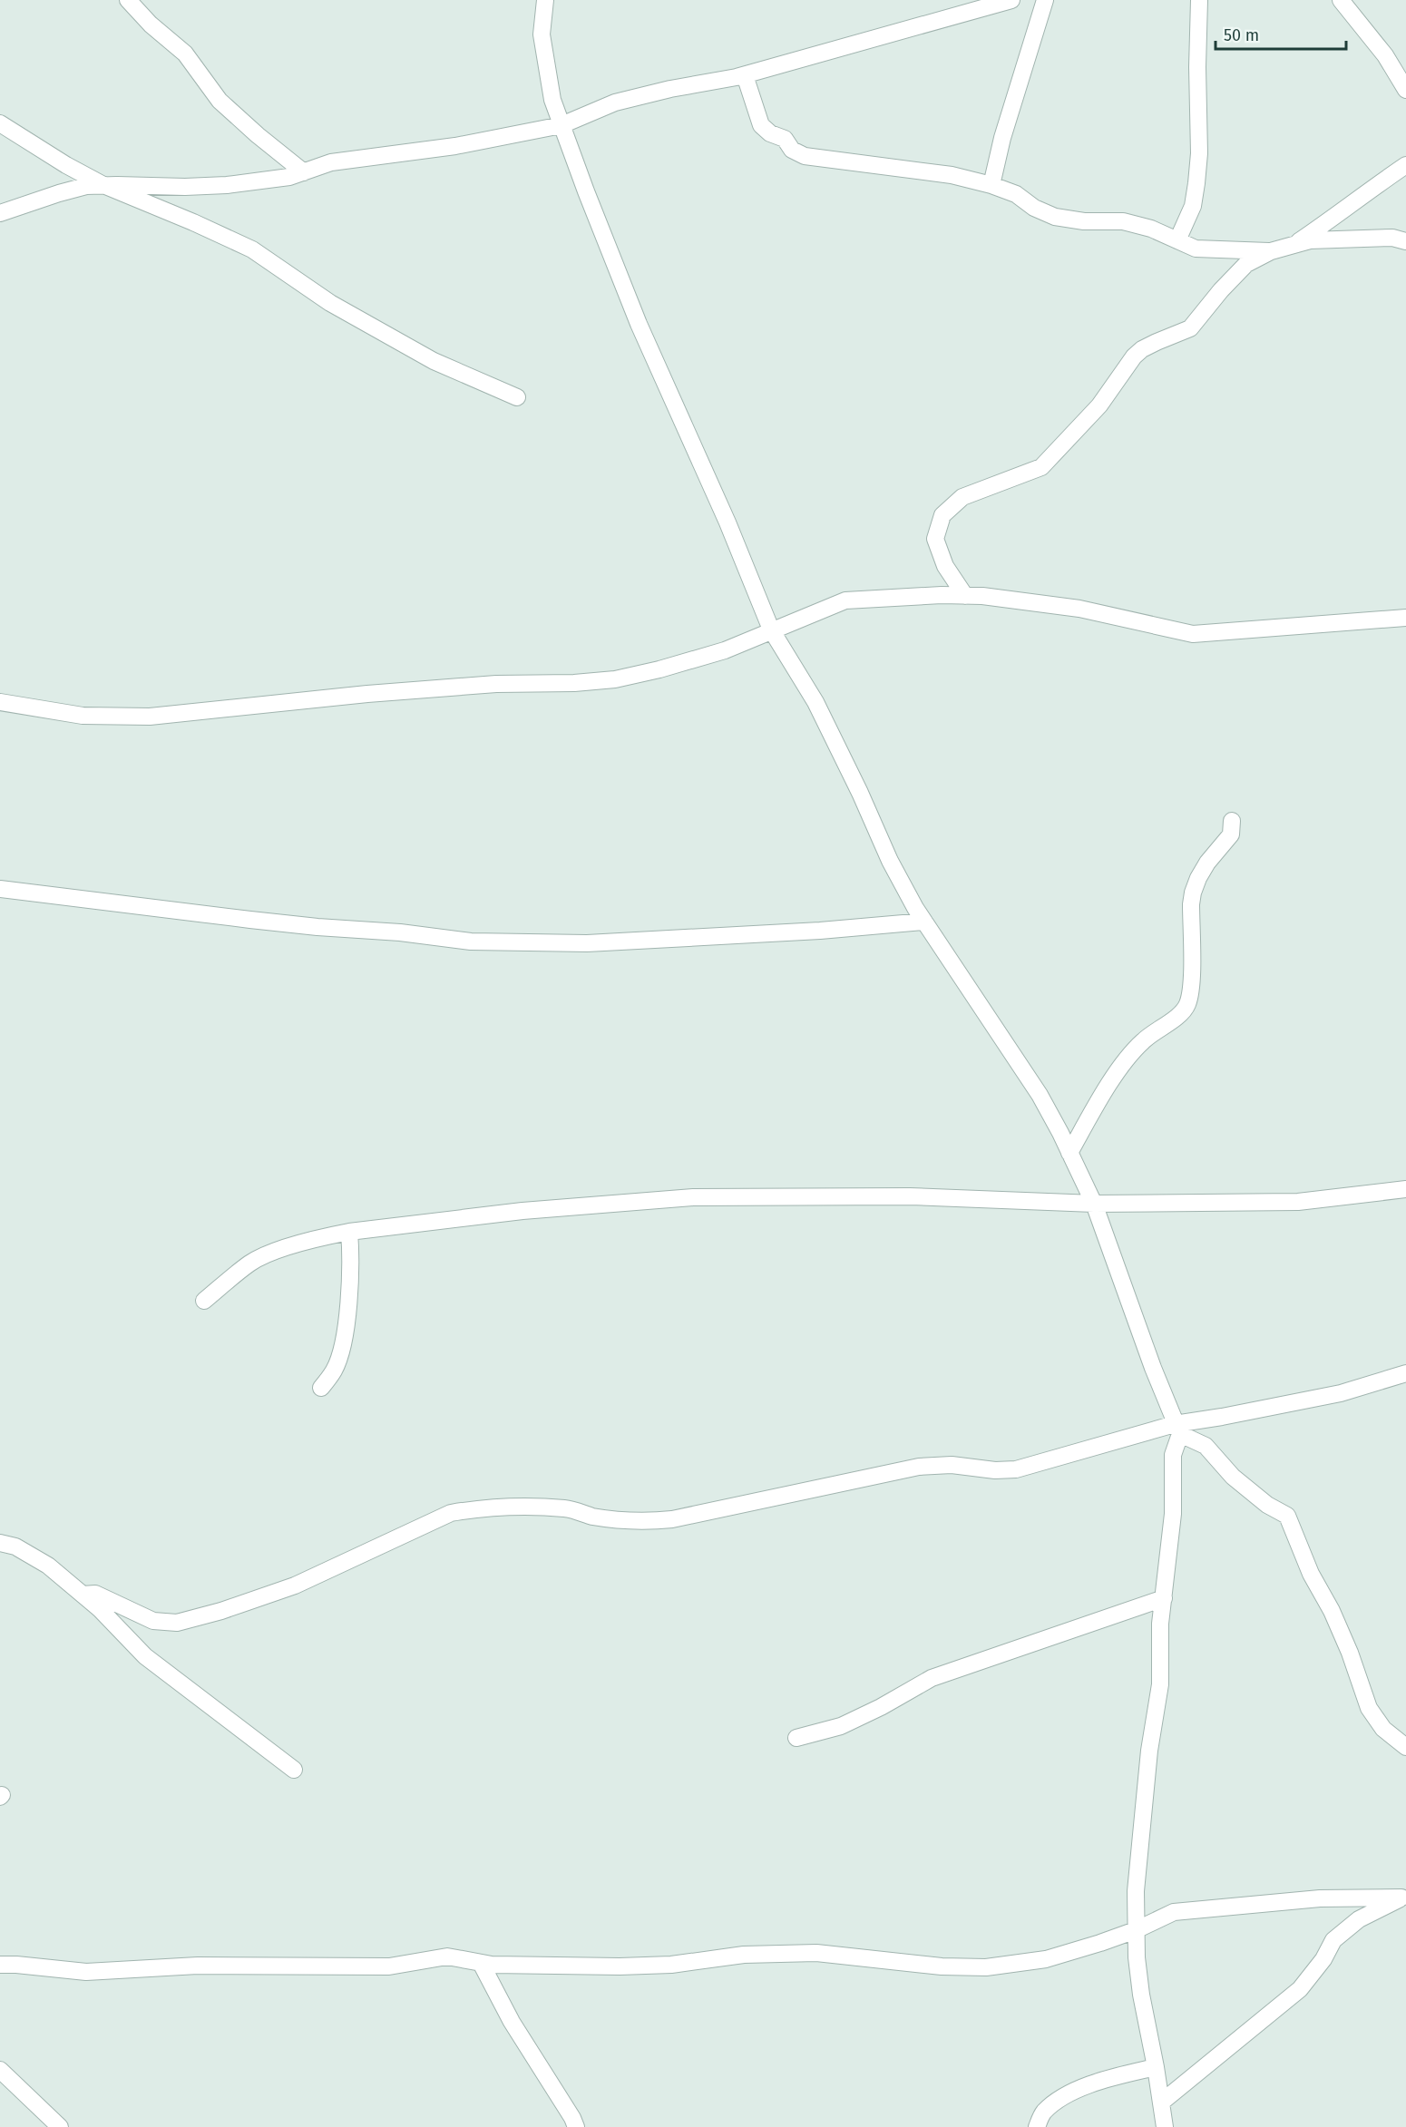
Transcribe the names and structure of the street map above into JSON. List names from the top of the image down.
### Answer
{
  "scale_bar": "50 m"
}
